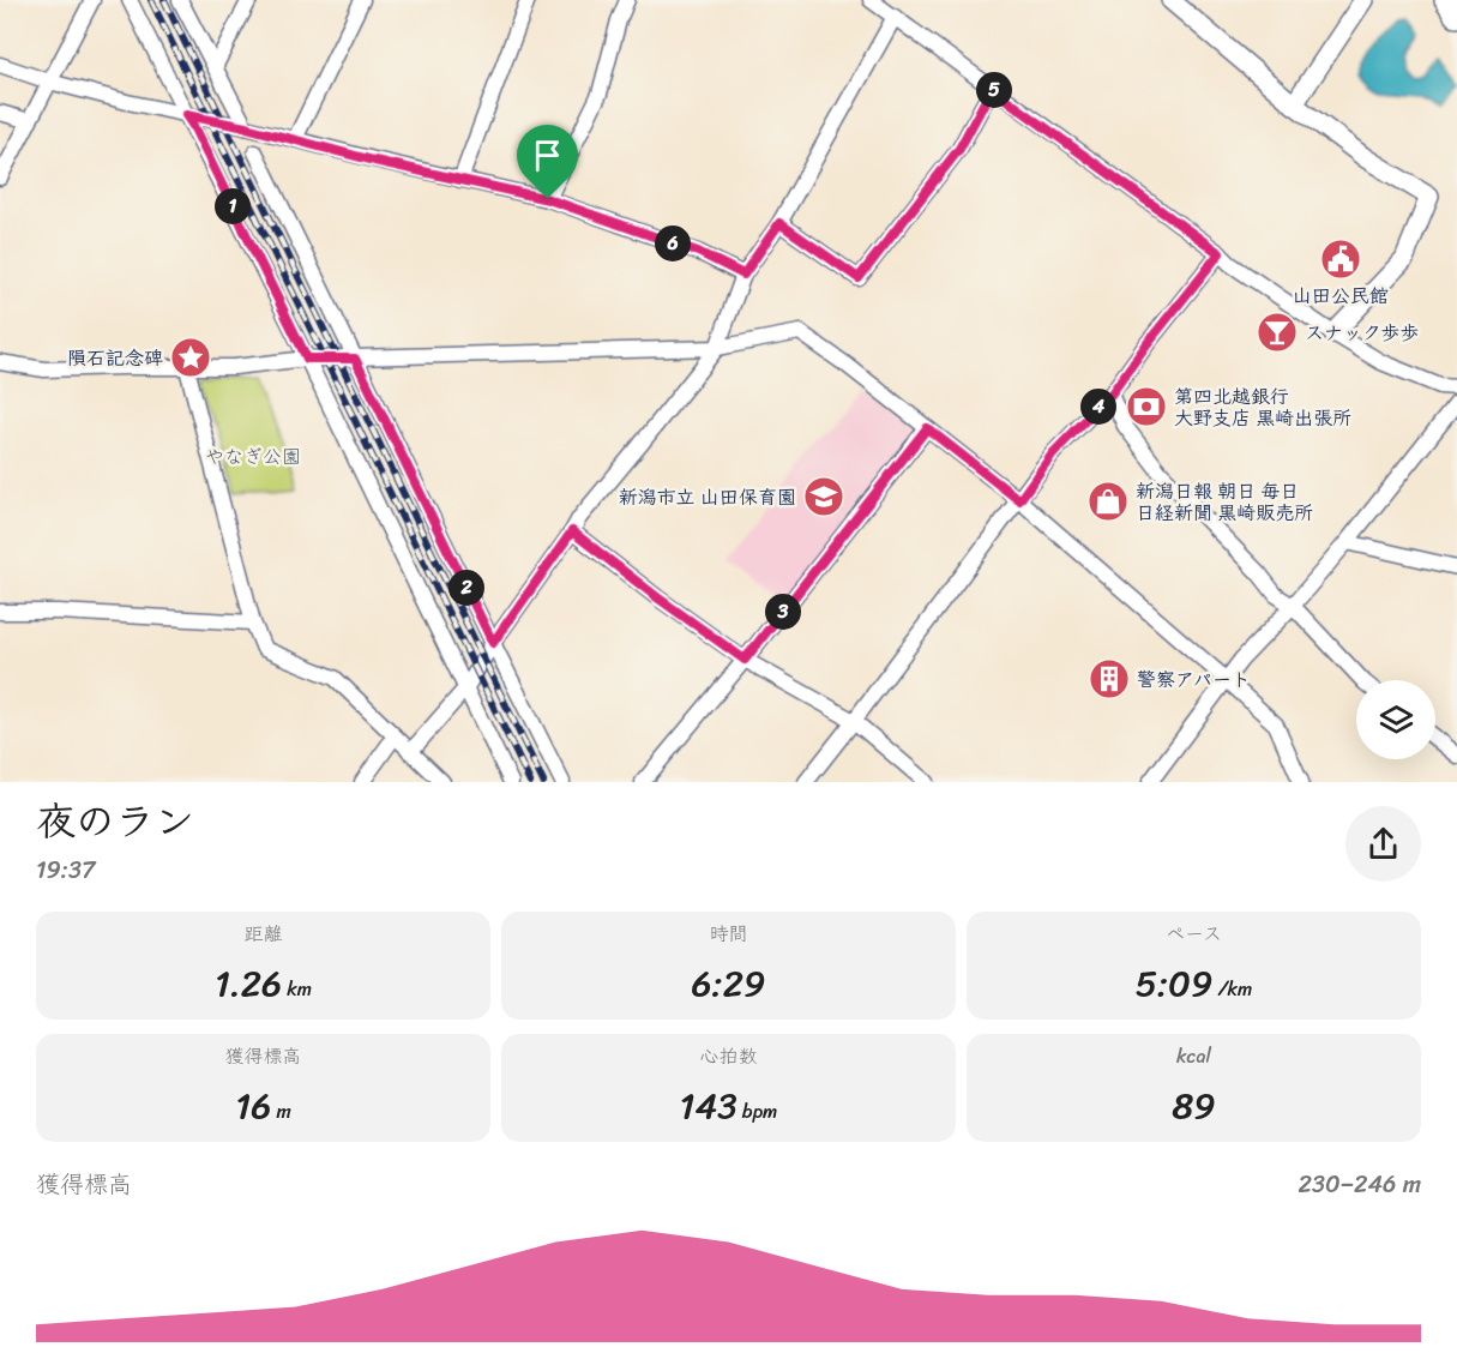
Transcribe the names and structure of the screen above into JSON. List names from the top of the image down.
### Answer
{
  "parks": ["やなぎ公園"],
  "places": {
    "public building": ["山田公民館"],
    "bar": ["スナック歩歩"],
    "place": ["隕石記念碑"],
    "bank": ["第四北越銀行 大野支店 黒崎出張所"],
    "school or university": ["新潟市立 山田保育園"],
    "shop": ["新潟日報 朝日 毎日 日経新聞 黒崎販売所"],
    "building": ["警察アパート"]
  },
  "page": {
    "pins": [
      "5",
      "1",
      "6",
      "4",
      "2",
      "3"
    ],
    "heading": ["夜のラン", "19:37"],
    "stats": [
      ["距離", "1.26 km"],
      ["時間", "6:29"],
      ["ペース", "5:09 /km"],
      ["獲得標高", "16 m"],
      ["心拍数", "143 bpm"],
      ["kcal", "89"]
    ],
    "chart": ["獲得標高", "230–246 m"]
  }
}
